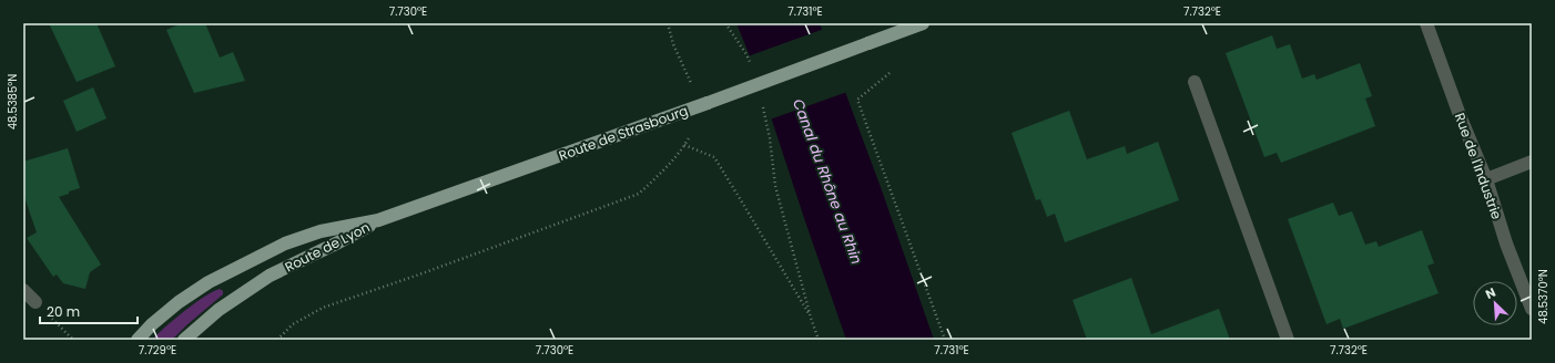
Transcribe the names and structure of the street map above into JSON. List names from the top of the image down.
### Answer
{
  "streets": {
    "main road": ["Route de Strasbourg", "Route de Lyon"],
    "street": ["Rue de l'Industrie"]
  },
  "crossings": [
    ["Route de Strasbourg", "Route de Lyon"]
  ],
  "water": ["Canal du Rhône au Rhin"],
  "scale_bar": "20 m",
  "north": "top left",
  "coordinates": [
    "7.730°E",
    "7.731°E",
    "7.732°E",
    "48.5385°N",
    "48.5370°N",
    "7.729°E"
  ]
}
